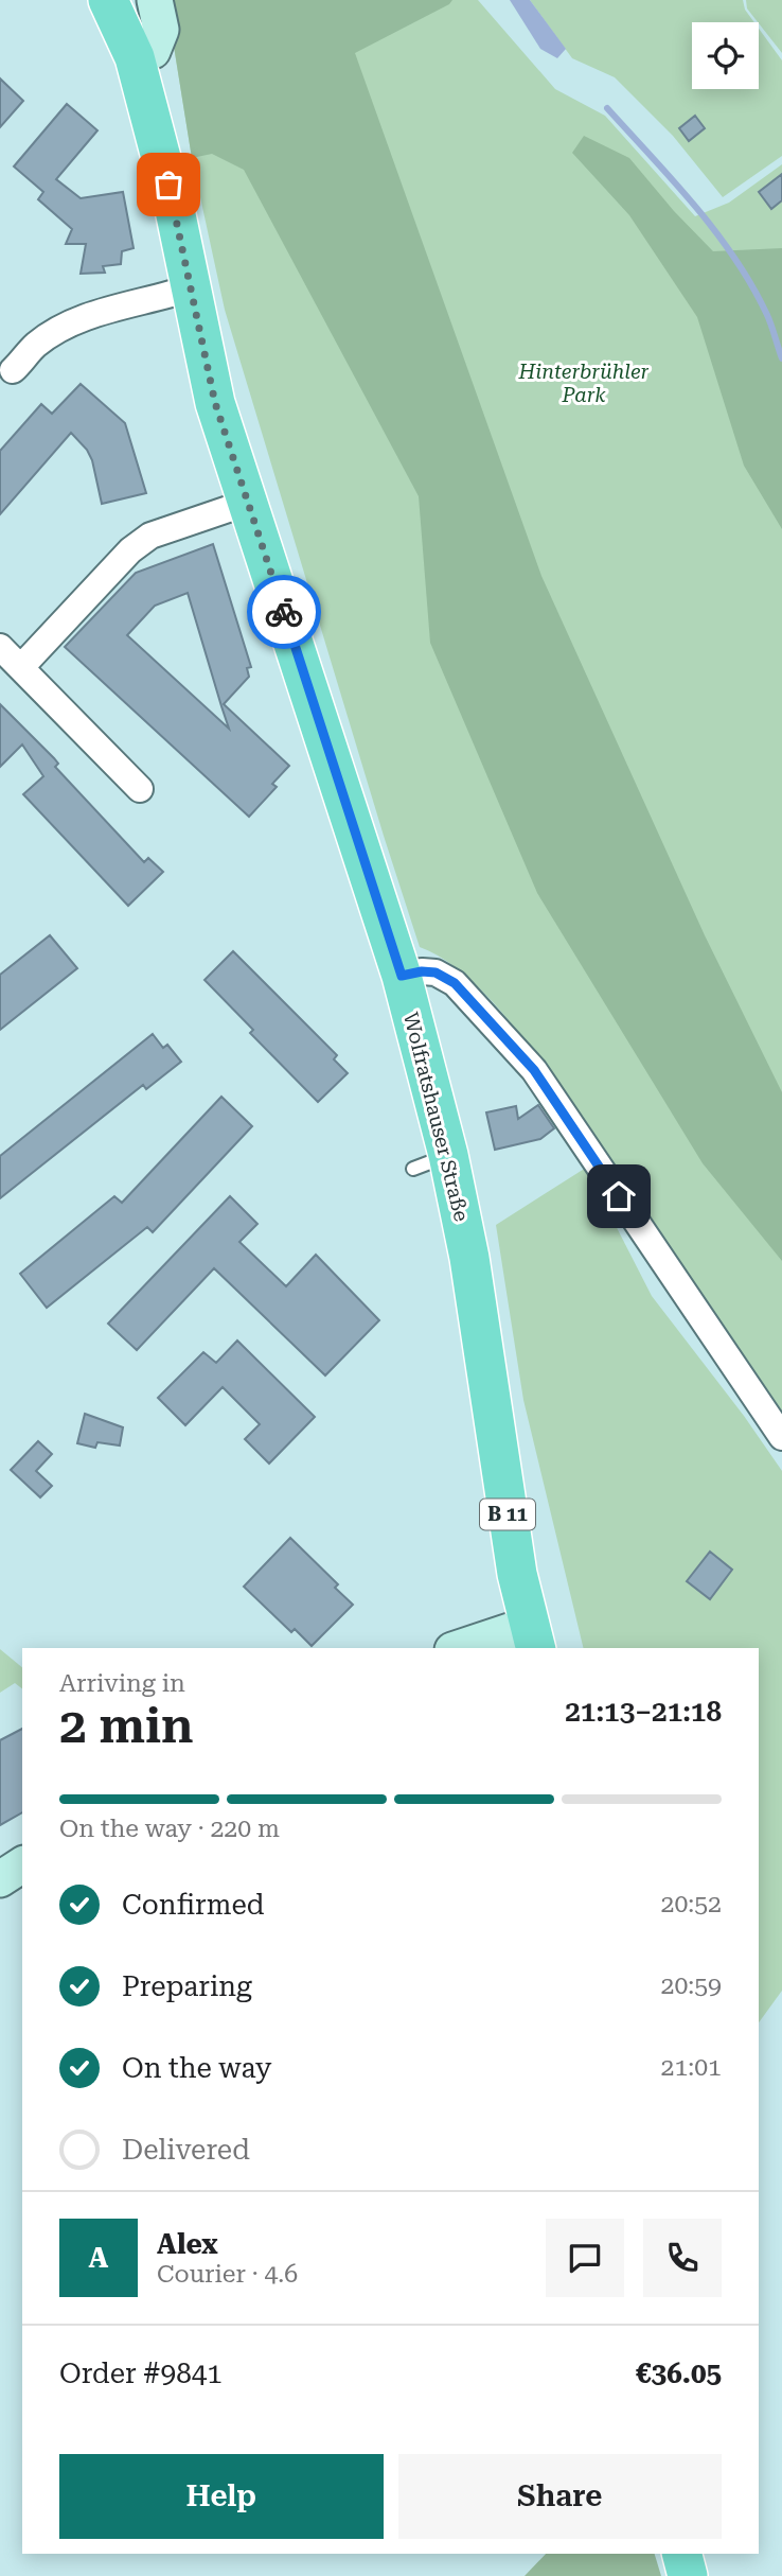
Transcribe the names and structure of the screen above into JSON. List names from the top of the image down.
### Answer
{
  "streets": {
    "main road": ["Wolfratshauser Straße", "B 11"]
  },
  "parks": ["Hinterbrühler Park"],
  "page": {
    "heading": ["2 min", "Arriving in", "21:13–21:18"],
    "panel": [
      "Alex",
      "Courier · 4.6",
      "Order #9841",
      "€36.05"
    ],
    "bar": "On the way · 220 m",
    "list": [
      ["Confirmed", "20:52"],
      ["Preparing", "20:59"],
      ["On the way", "21:01"],
      "Delivered"
    ],
    "round": "A",
    "buttons": ["Help", "Share"]
  }
}
